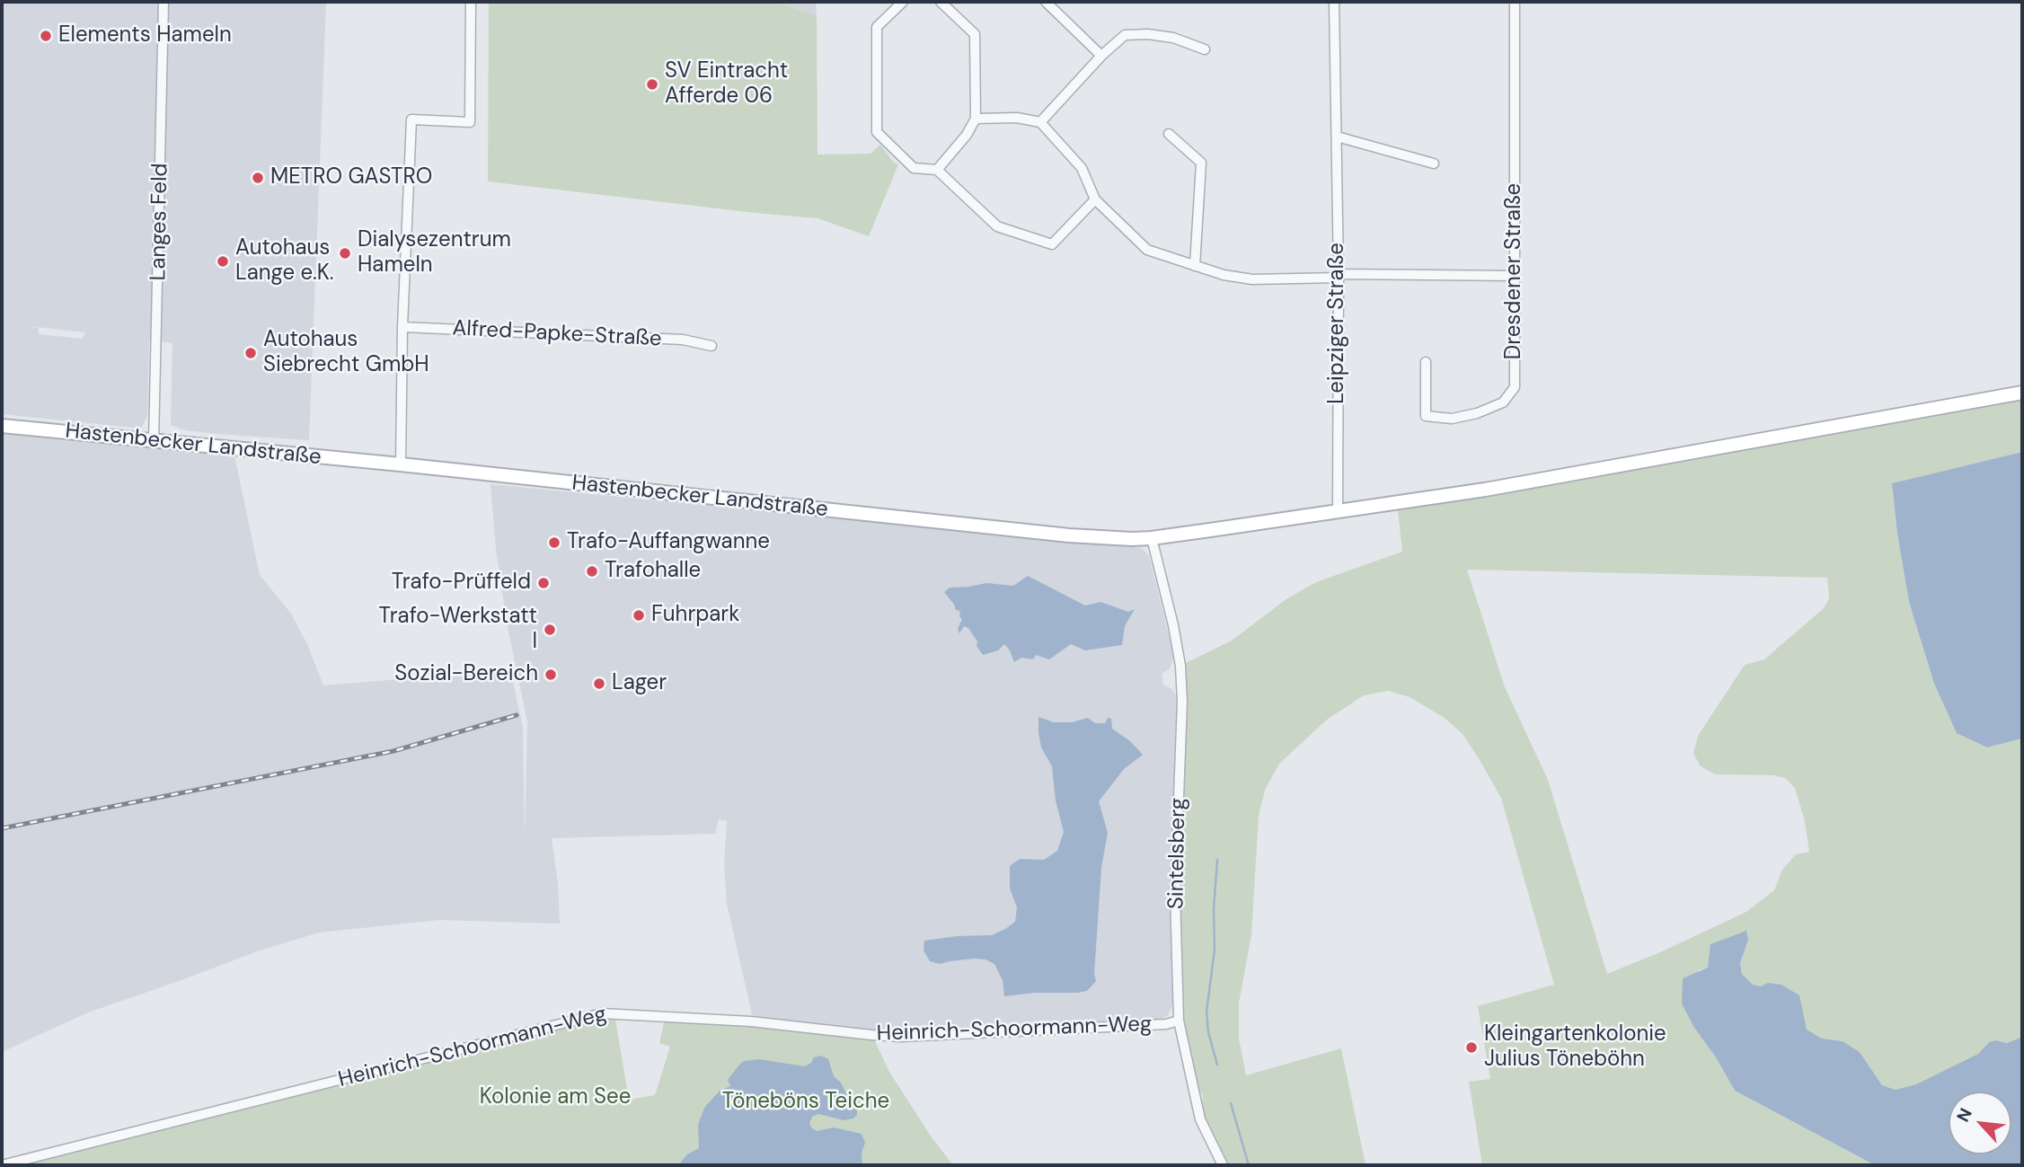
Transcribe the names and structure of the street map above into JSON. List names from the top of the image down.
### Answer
{
  "streets": {
    "main road": ["Hastenbecker Landstraße"],
    "street": [
      "Langes Feld",
      "Dresdener Straße",
      "Leipziger Straße",
      "Alfred-Papke-Straße",
      "Sintelsberg",
      "Heinrich-Schoormann-Weg"
    ]
  },
  "crossings": [
    ["Langes Feld", "Hastenbecker Landstraße"],
    ["Leipziger Straße", "Hastenbecker Landstraße"],
    ["Hastenbecker Landstraße", "Sintelsberg"],
    ["Sintelsberg", "Heinrich-Schoormann-Weg"]
  ],
  "parks": ["Kolonie am See", "Töneböns Teiche"],
  "places": [
    "Elements Hameln",
    "SV Eintracht Afferde 06",
    "METRO GASTRO",
    "Dialysezentrum Hameln",
    "Autohaus Lange e.K.",
    "Autohaus Siebrecht GmbH",
    "Trafo-Auffangwanne",
    "Trafohalle",
    "Trafo-Prüffeld",
    "Fuhrpark",
    "Trafo-Werkstatt I",
    "Sozial-Bereich",
    "Lager",
    "Kleingartenkolonie Julius Töneböhn"
  ],
  "north": "top left"
}
